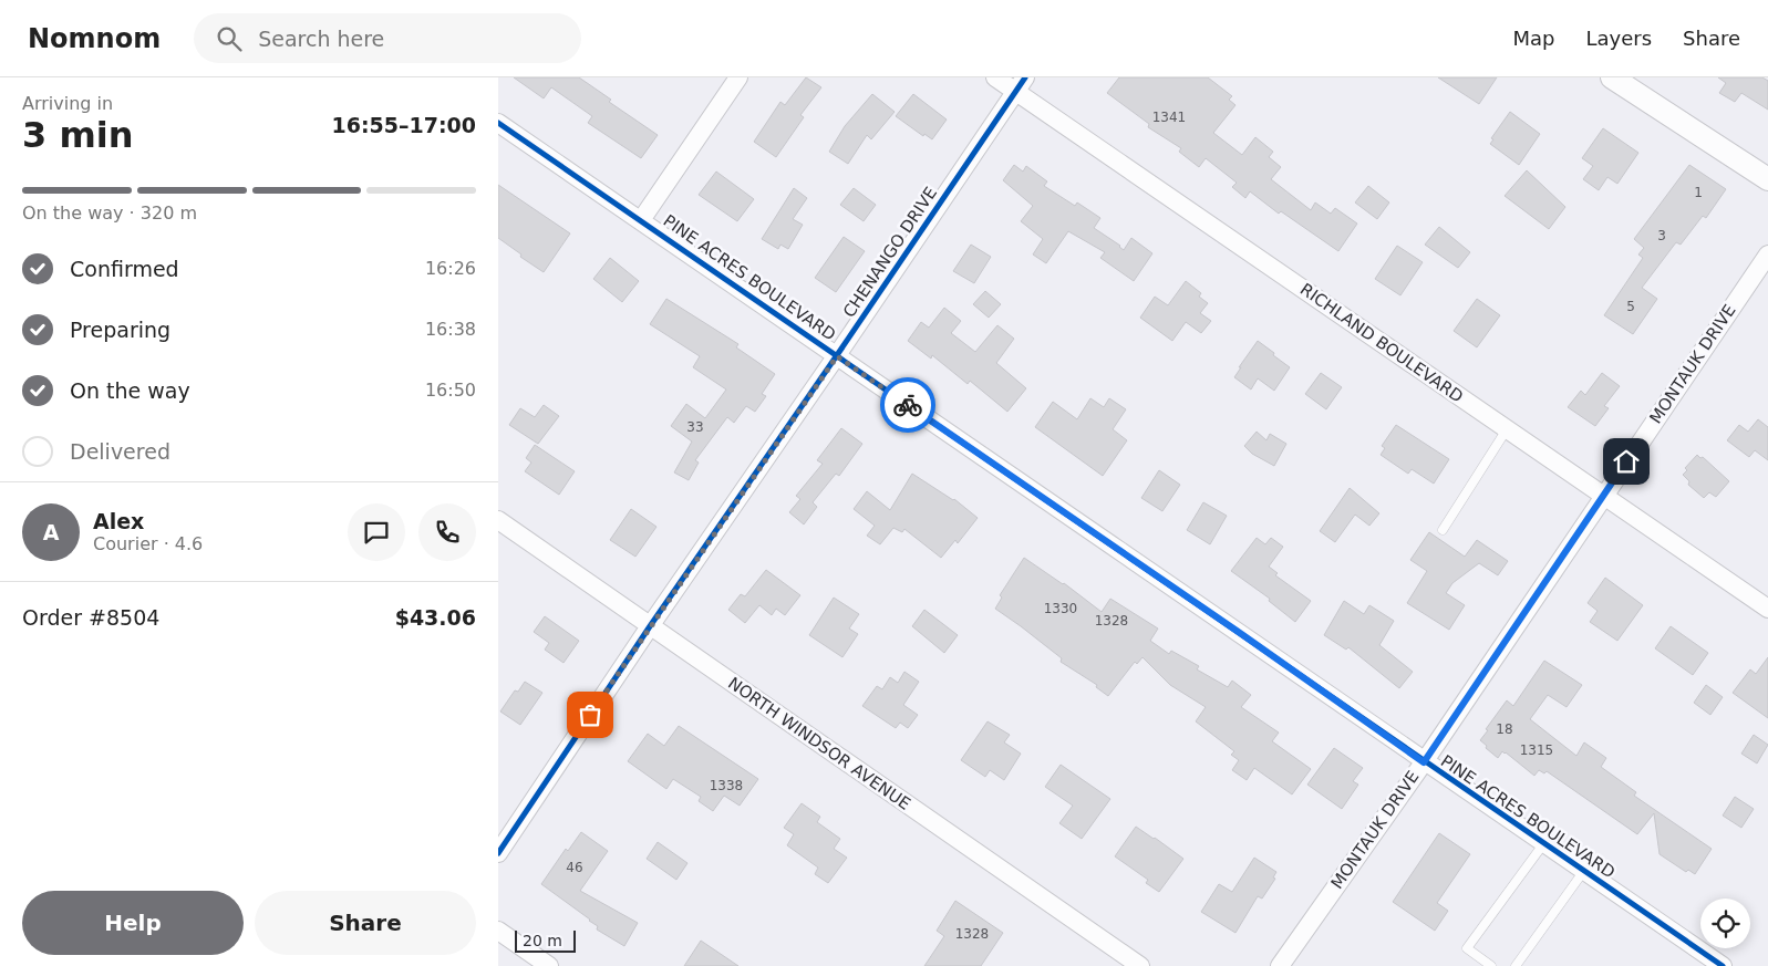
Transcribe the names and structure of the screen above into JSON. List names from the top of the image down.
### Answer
{
  "streets": {
    "street": [
      "CHENANGO DRIVE",
      "PINE ACRES BOULEVARD",
      "RICHLAND BOULEVARD",
      "MONTAUK DRIVE",
      "NORTH WINDSOR AVENUE"
    ]
  },
  "crossings": [
    ["CHENANGO DRIVE", "PINE ACRES BOULEVARD"],
    ["CHENANGO DRIVE", "RICHLAND BOULEVARD"],
    ["CHENANGO DRIVE", "NORTH WINDSOR AVENUE"],
    ["PINE ACRES BOULEVARD", "MONTAUK DRIVE"],
    ["RICHLAND BOULEVARD", "MONTAUK DRIVE"]
  ],
  "house_numbers": [
    "1341",
    "1",
    "3",
    "5",
    "33",
    "1330",
    "1328",
    "18",
    "1315",
    "1338",
    "46",
    "1328"
  ],
  "scale_bar": "20 m",
  "page": {
    "header": "Nomnom",
    "search": "Search here",
    "nav": ["Map", "Layers", "Share"],
    "heading": ["3 min", "Arriving in", "16:55–17:00"],
    "panel": [
      "Alex",
      "Courier · 4.6",
      "Order #8504",
      "$43.06"
    ],
    "bar": "On the way · 320 m",
    "list": [
      ["Confirmed", "16:26"],
      ["Preparing", "16:38"],
      ["On the way", "16:50"],
      "Delivered"
    ],
    "round": "A",
    "buttons": ["Help", "Share"],
    "scale": "20 m"
  }
}
